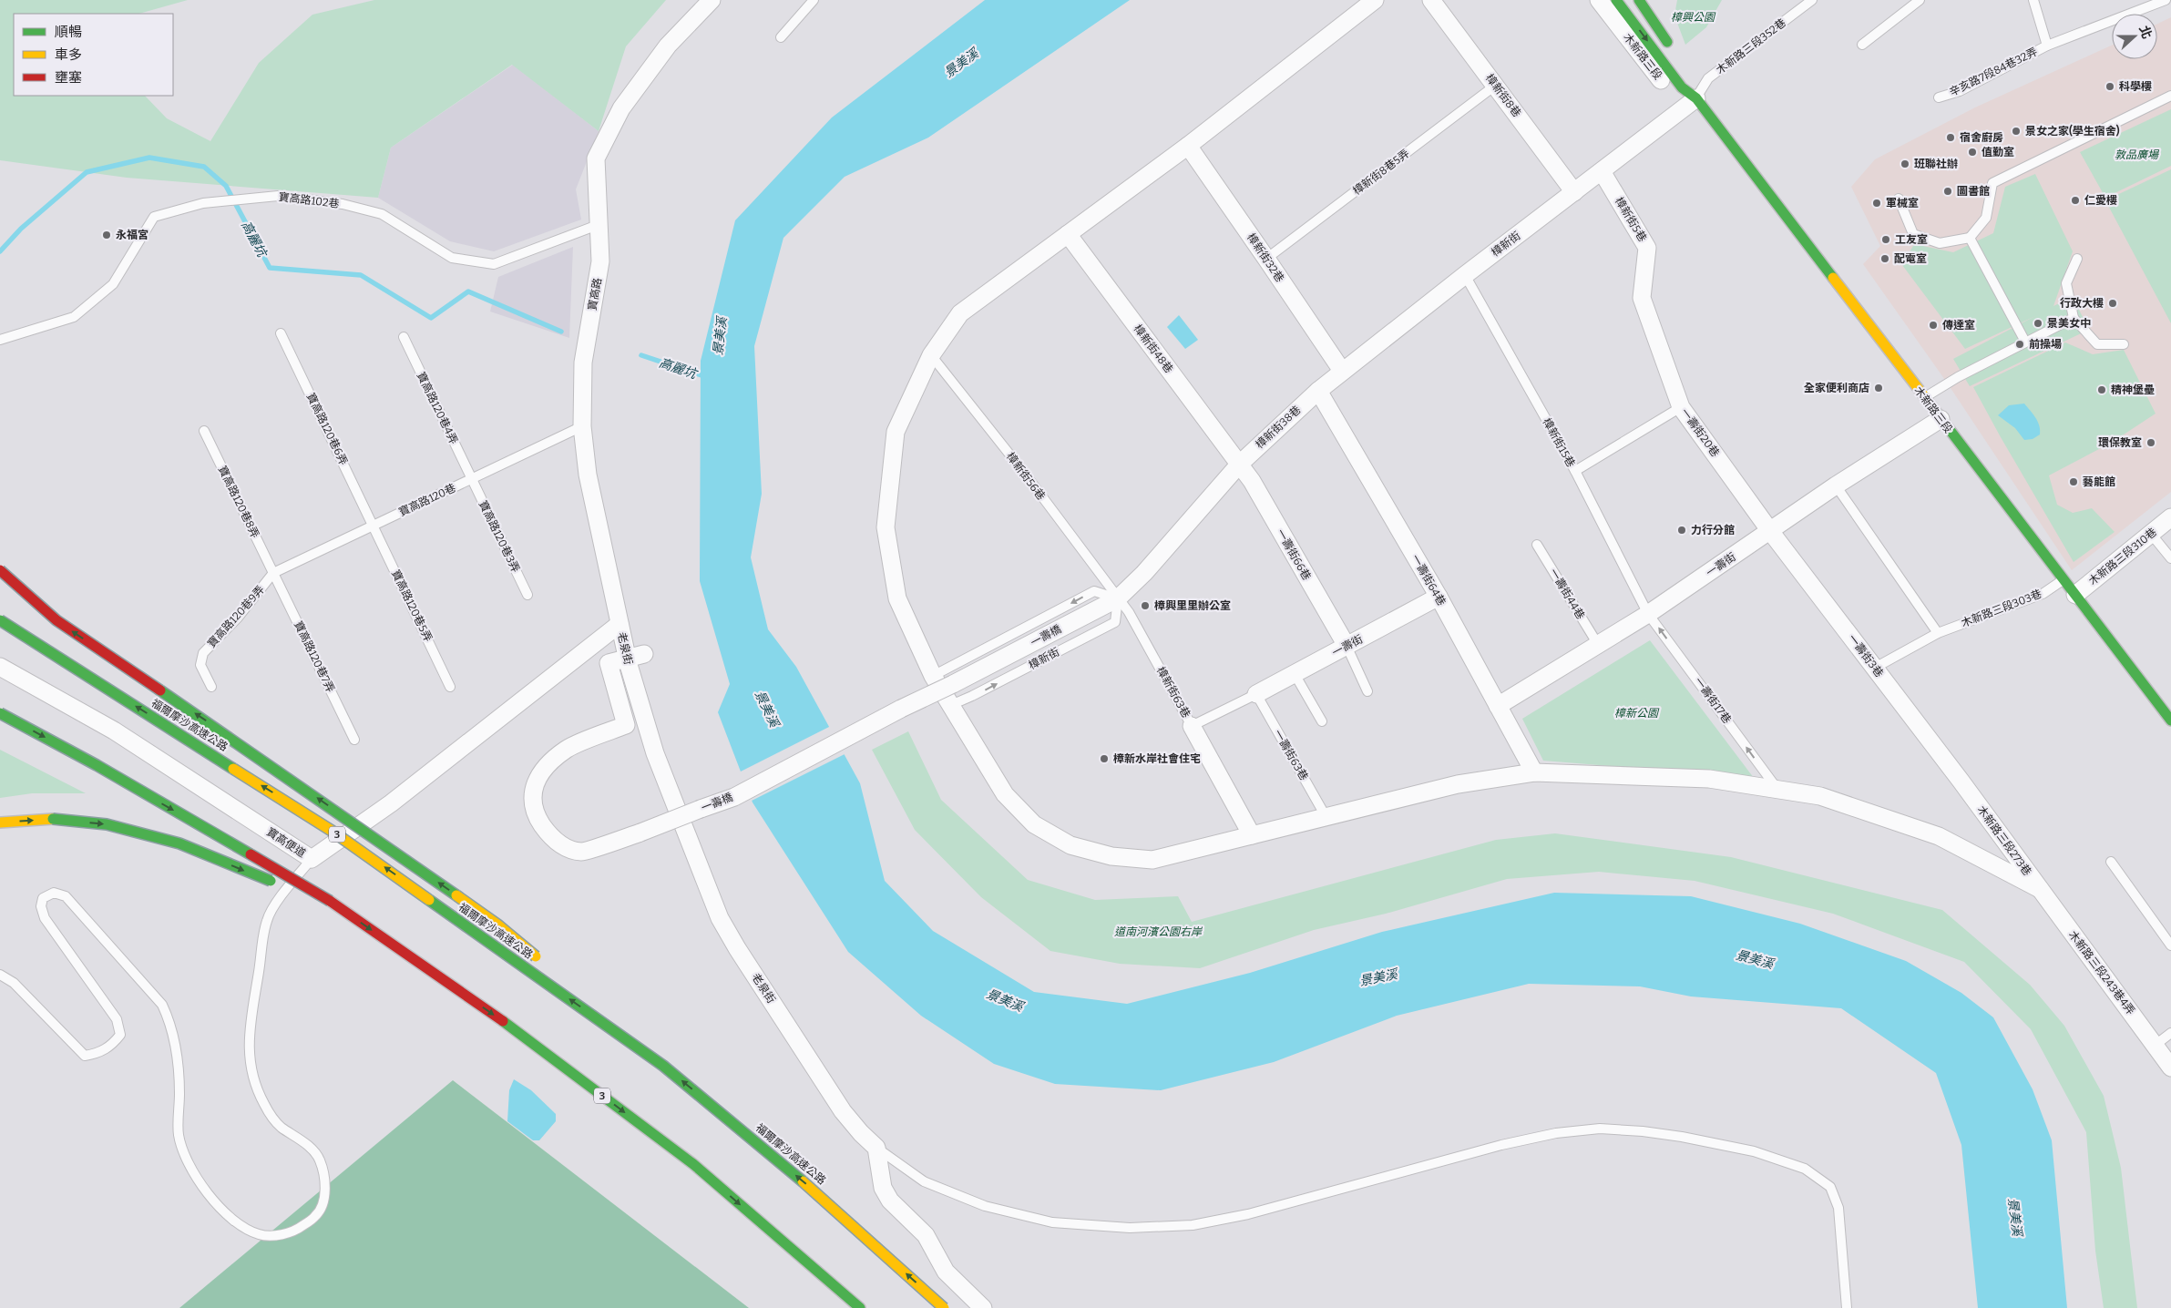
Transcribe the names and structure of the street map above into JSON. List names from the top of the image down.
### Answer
{
  "streets": {
    "main road": ["木新路三段", "福爾摩沙高速公路", "3"],
    "street": [
      "樟新街8巷",
      "樟新街5巷",
      "樟新街",
      "樟新街32巷",
      "寶高路",
      "樟新街48巷",
      "樟新街38巷",
      "一壽街20巷",
      "一壽街66巷",
      "木新路三段310巷",
      "一壽街",
      "一壽街64巷",
      "一壽橋",
      "老泉街",
      "一壽街3巷",
      "木新路三段273巷",
      "寶高便道",
      "木新路三段243巷4弄"
    ],
    "lane": [
      "木新路三段352巷",
      "辛亥路7段84巷32弄",
      "樟新街8巷5弄",
      "寶高路102巷",
      "寶高路120巷4弄",
      "寶高路120巷6弄",
      "樟新街15巷",
      "樟新街56巷",
      "寶高路120巷",
      "寶高路120巷8弄",
      "寶高路120巷3弄",
      "一壽街44巷",
      "寶高路120巷5弄",
      "木新路三段303巷",
      "寶高路120巷9弄",
      "寶高路120巷7弄",
      "樟新街63巷",
      "一壽街17巷",
      "一壽街63巷"
    ]
  },
  "crossings": [
    ["木新路三段352巷", "木新路三段"],
    ["木新路三段352巷", "樟新街"],
    ["木新路三段", "樟新街"],
    ["木新路三段", "木新路三段310巷"],
    ["木新路三段", "一壽街"],
    ["木新路三段", "木新路三段303巷"],
    ["樟新街8巷", "樟新街8巷5弄"],
    ["樟新街8巷", "樟新街"],
    ["樟新街8巷5弄", "樟新街32巷"],
    ["寶高路102巷", "寶高路"],
    ["樟新街5巷", "樟新街"],
    ["樟新街5巷", "一壽街20巷"],
    ["樟新街", "樟新街32巷"],
    ["樟新街", "樟新街38巷"],
    ["樟新街", "樟新街15巷"],
    ["樟新街", "樟新街56巷"],
    ["樟新街", "一壽街64巷"],
    ["樟新街", "一壽橋"],
    ["樟新街", "樟新街63巷"],
    ["寶高路", "寶高路120巷"],
    ["寶高路", "老泉街"],
    ["寶高路", "寶高便道"],
    ["樟新街48巷", "樟新街38巷"],
    ["樟新街48巷", "一壽街66巷"],
    ["寶高路120巷4弄", "寶高路120巷"],
    ["寶高路120巷4弄", "寶高路120巷3弄"],
    ["樟新街38巷", "一壽街66巷"],
    ["樟新街38巷", "一壽街64巷"],
    ["寶高路120巷6弄", "寶高路120巷"],
    ["寶高路120巷6弄", "寶高路120巷5弄"],
    ["一壽街20巷", "一壽街"],
    ["一壽街20巷", "一壽街3巷"],
    ["樟新街15巷", "一壽街"],
    ["樟新街15巷", "一壽街17巷"],
    ["樟新街56巷", "一壽橋"],
    ["樟新街56巷", "樟新街63巷"],
    ["寶高路120巷", "寶高路120巷8弄"],
    ["寶高路120巷", "寶高路120巷3弄"],
    ["寶高路120巷", "寶高路120巷5弄"],
    ["寶高路120巷", "寶高路120巷9弄"],
    ["寶高路120巷", "寶高路120巷7弄"],
    ["寶高路120巷8弄", "寶高路120巷9弄"],
    ["寶高路120巷8弄", "寶高路120巷7弄"],
    ["一壽街66巷", "一壽街"],
    ["一壽街", "一壽街64巷"],
    ["一壽街", "一壽街44巷"],
    ["一壽街", "一壽街3巷"],
    ["一壽街", "樟新街63巷"],
    ["一壽街", "一壽街17巷"],
    ["一壽街", "一壽街63巷"],
    ["木新路三段303巷", "一壽街3巷"],
    ["寶高路120巷9弄", "寶高路120巷7弄"],
    ["一壽橋", "老泉街"],
    ["一壽橋", "樟新街63巷"],
    ["老泉街", "寶高便道"],
    ["一壽街3巷", "木新路三段273巷"],
    ["樟新街63巷", "一壽街63巷"],
    ["木新路三段273巷", "木新路三段243巷4弄"]
  ],
  "one_way": ["一壽街17巷"],
  "water": ["景美溪", "高麗坑"],
  "parks": [
    "樟興公園",
    "敦品廣場",
    "樟新公園",
    "道南河濱公園右岸"
  ],
  "places": [
    "科學樓",
    "景女之家(學生宿舍)",
    "宿舍廚房",
    "值勤室",
    "班聯社辦",
    "圖書館",
    "仁愛樓",
    "軍械室",
    "永福宮",
    "工友室",
    "配電室",
    "行政大樓",
    "景美女中",
    "傳達室",
    "前操場",
    "全家便利商店",
    "精神堡壘",
    "環保教室",
    "藝能館",
    "力行分館",
    "樟興里里辦公室",
    "樟新水岸社會住宅"
  ],
  "legend": ["順暢", "車多", "壅塞"],
  "north": "right"
}
